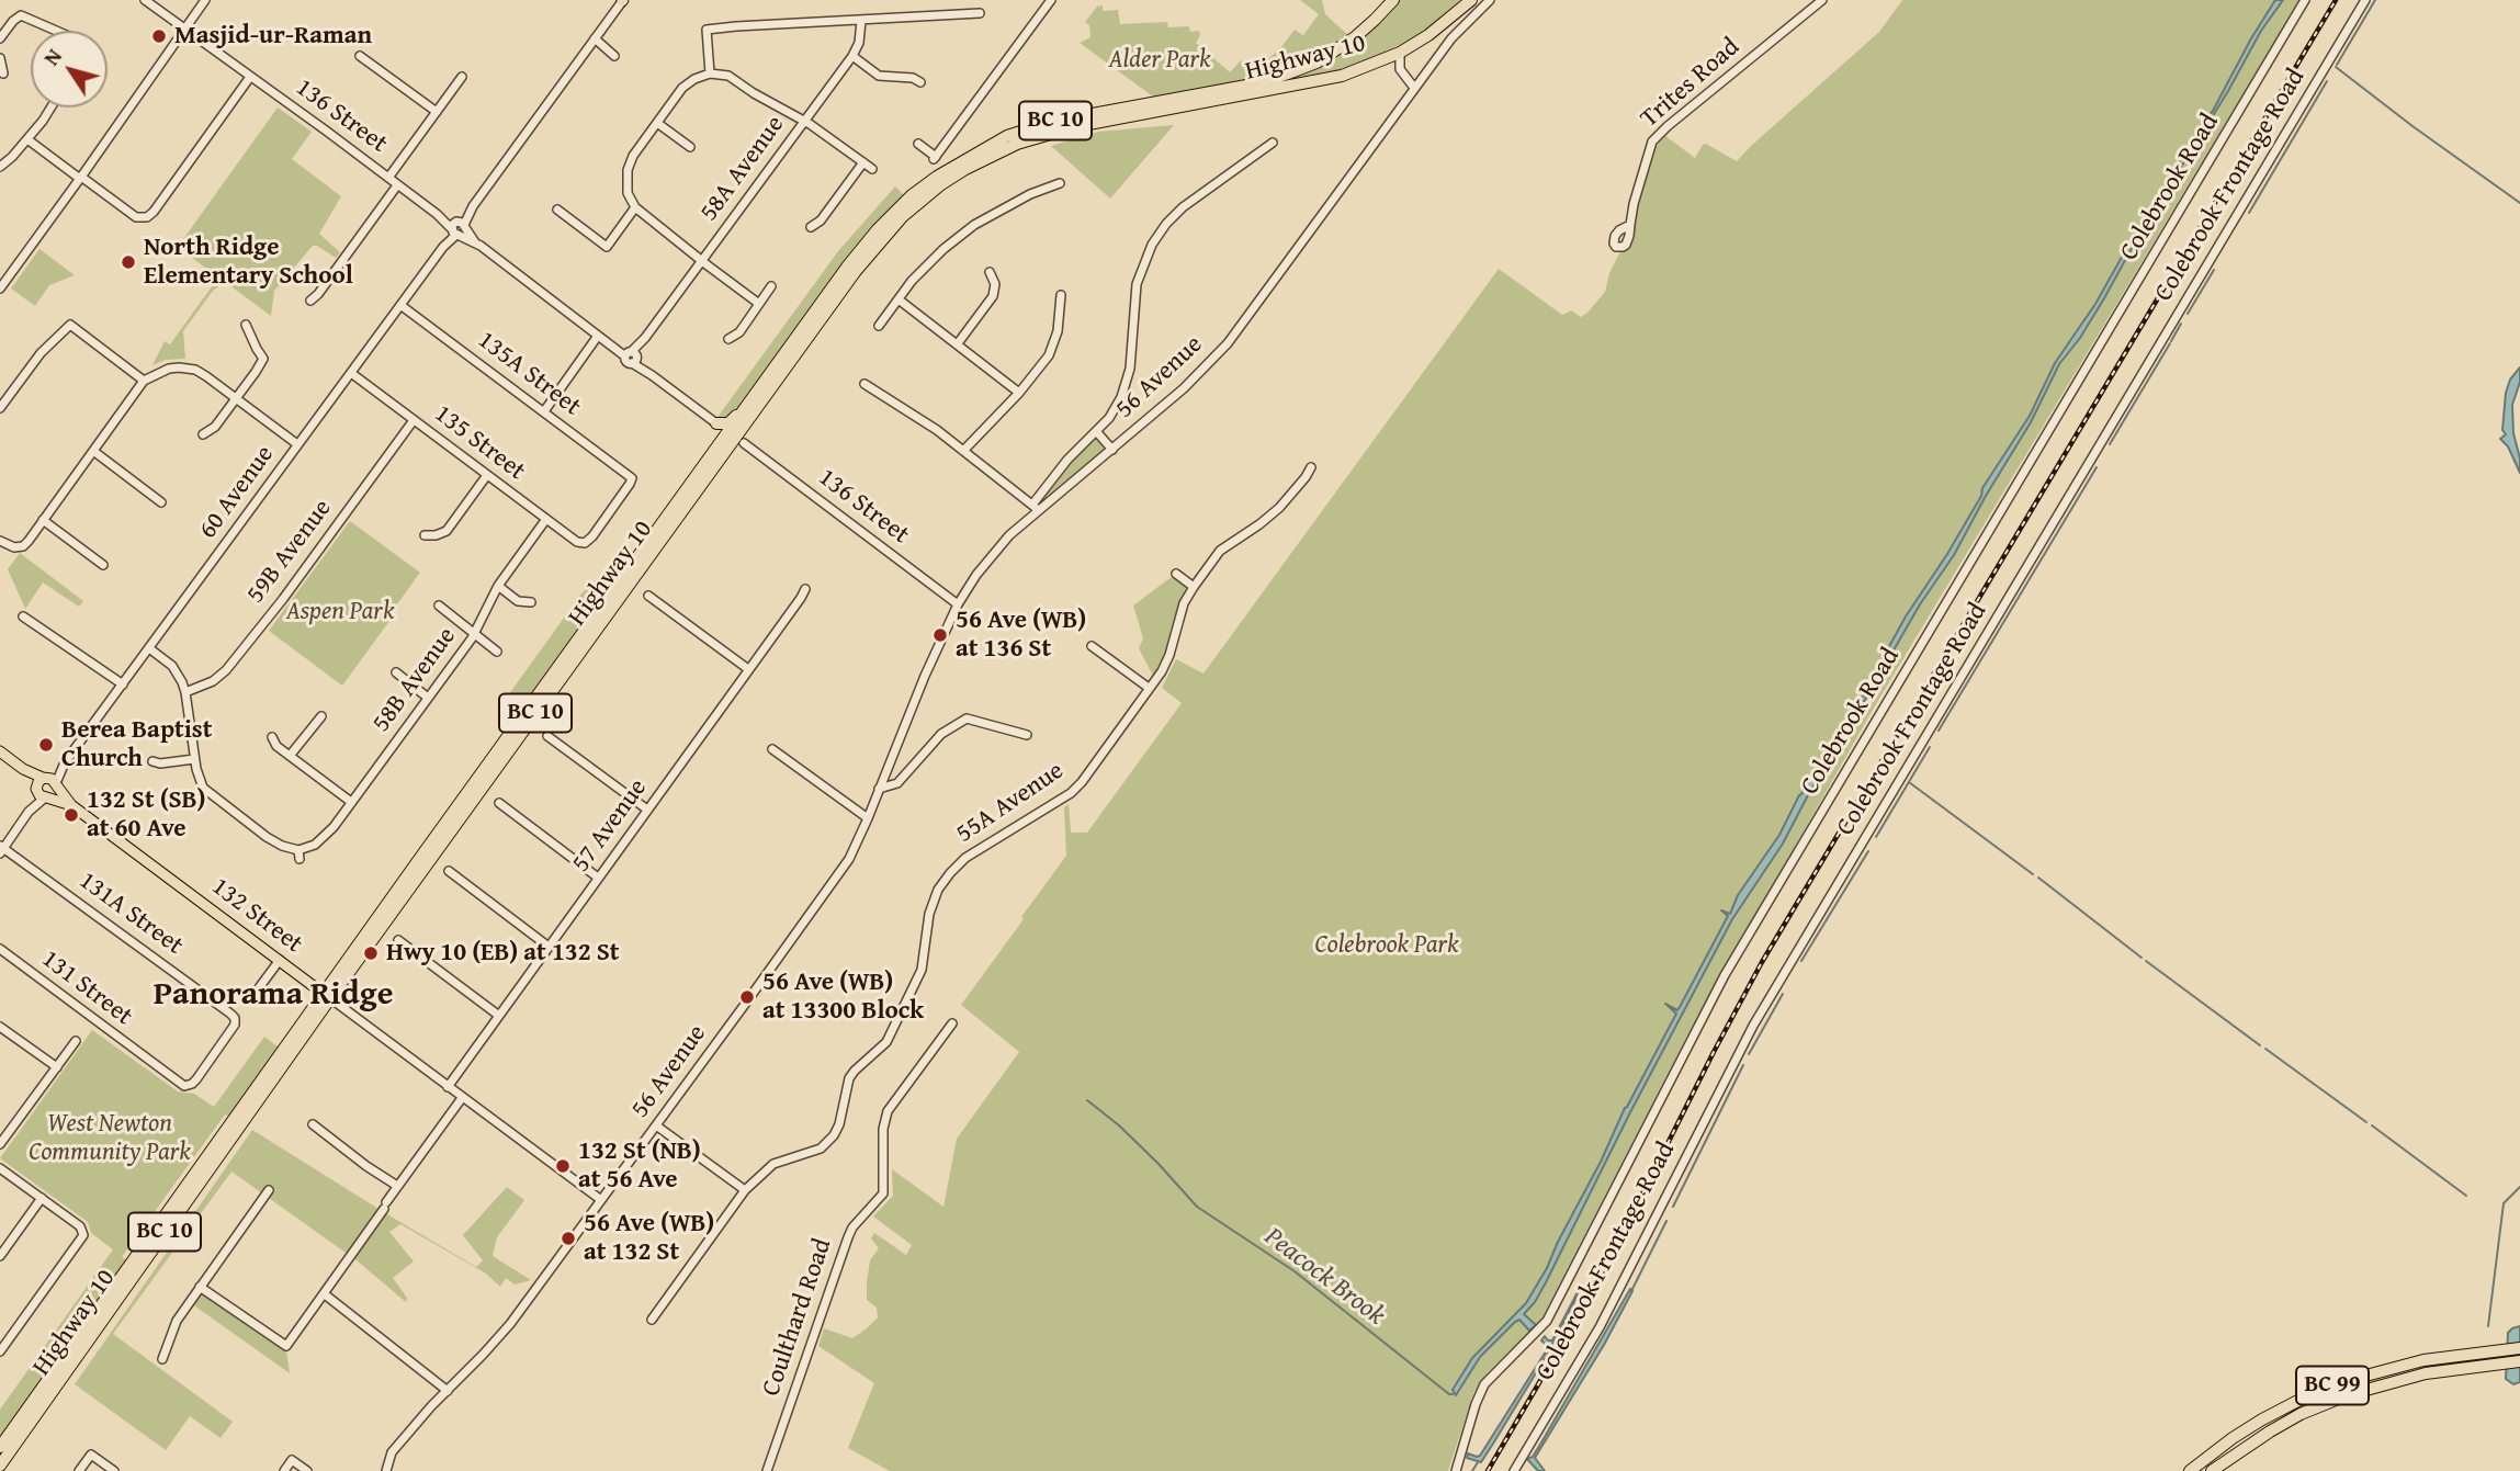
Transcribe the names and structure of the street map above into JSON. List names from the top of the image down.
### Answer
{
  "streets": {
    "highway": ["Highway 10", "BC 10", "BC 99"],
    "main road": ["132 Street"],
    "street": [
      "Trites Road",
      "136 Street",
      "58A Avenue",
      "Colebrook Frontage Road",
      "Colebrook Road",
      "135A Street",
      "56 Avenue",
      "135 Street",
      "60 Avenue",
      "59B Avenue",
      "58B Avenue",
      "55A Avenue",
      "57 Avenue",
      "131A Street",
      "131 Street",
      "Coulthard Road"
    ]
  },
  "crossings": [
    ["Highway 10", "132 Street"],
    ["136 Street", "58A Avenue"],
    ["136 Street", "56 Avenue"],
    ["136 Street", "60 Avenue"],
    ["135A Street", "135 Street"],
    ["135A Street", "60 Avenue"],
    ["56 Avenue", "132 Street"],
    ["135 Street", "60 Avenue"],
    ["135 Street", "59B Avenue"],
    ["135 Street", "58B Avenue"],
    ["60 Avenue", "132 Street"],
    ["57 Avenue", "132 Street"],
    ["131A Street", "131 Street"]
  ],
  "districts": ["Panorama Ridge"],
  "water": ["Peacock Brook"],
  "parks": [
    "Alder Park",
    "Aspen Park",
    "Colebrook Park",
    "West Newton Community Park"
  ],
  "places": [
    "Masjid-ur-Raman",
    "North Ridge Elementary School",
    "56 Ave (WB) at 136 St",
    "Berea Baptist Church",
    "132 St (SB) at 60 Ave",
    "Hwy 10 (EB) at 132 St",
    "56 Ave (WB) at 13300 Block",
    "132 St (NB) at 56 Ave",
    "56 Ave (WB) at 132 St"
  ],
  "north": "top left"
}
